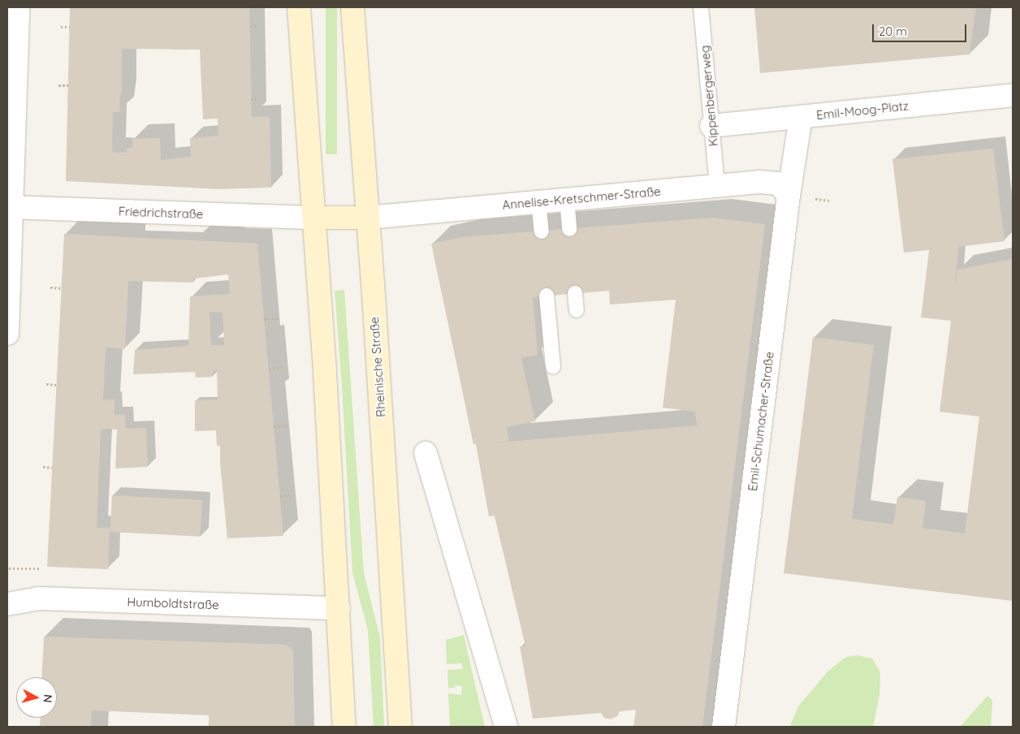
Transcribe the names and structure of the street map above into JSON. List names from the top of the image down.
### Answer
{
  "streets": {
    "main road": ["Rheinische Straße"],
    "street": [
      "Emil-Moog-Platz",
      "Annelise-Kretschmer-Straße",
      "Friedrichstraße",
      "Emil-Schumacher-Straße",
      "Humboldtstraße"
    ],
    "lane": ["Kippenbergerweg"]
  },
  "crossings": [
    ["Kippenbergerweg", "Emil-Moog-Platz"],
    ["Kippenbergerweg", "Annelise-Kretschmer-Straße"],
    ["Emil-Moog-Platz", "Emil-Schumacher-Straße"],
    ["Annelise-Kretschmer-Straße", "Rheinische Straße"],
    ["Annelise-Kretschmer-Straße", "Emil-Schumacher-Straße"]
  ],
  "scale_bar": "20 m",
  "north": "right"
}
